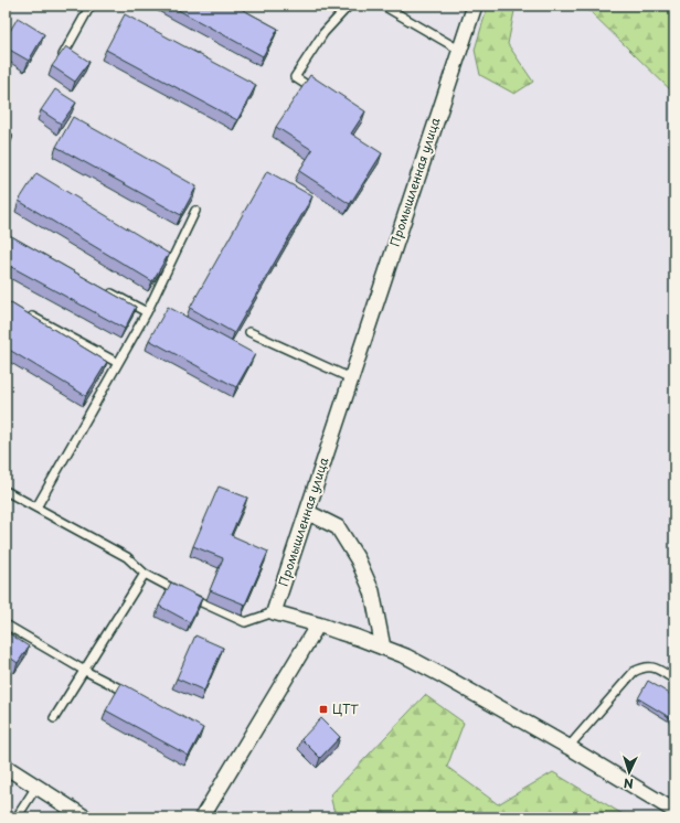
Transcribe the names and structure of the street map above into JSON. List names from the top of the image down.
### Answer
{
  "streets": {
    "street": ["Промышленная улица"]
  },
  "places": {
    "transit": ["ЦТТ"]
  },
  "north": "bottom"
}
